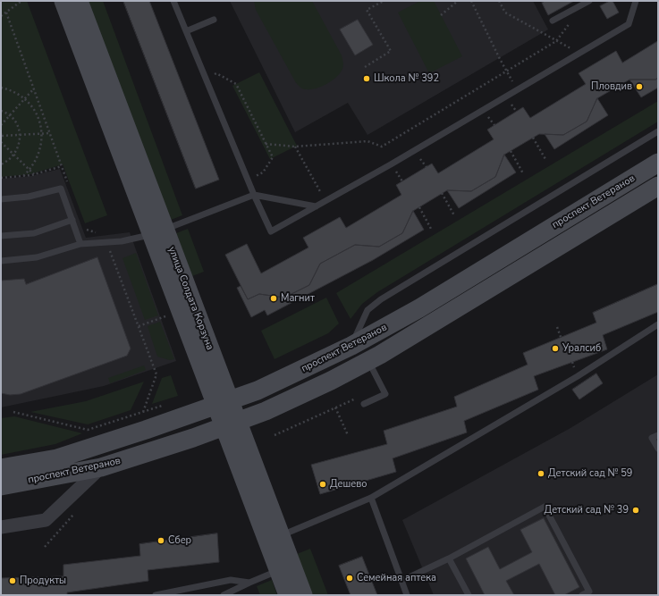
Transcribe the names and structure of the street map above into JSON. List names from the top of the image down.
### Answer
{
  "streets": {
    "main road": ["проспект Ветеранов", "улица Солдата Корзуна"]
  },
  "crossings": [
    ["проспект Ветеранов", "улица Солдата Корзуна"]
  ],
  "places": [
    "Школа № 392",
    "Пловдив",
    "Магнит",
    "Уралсиб",
    "Детский сад № 59",
    "Дешево",
    "Детский сад № 39",
    "Сбер",
    "Семейная аптека",
    "Продукты"
  ]
}
